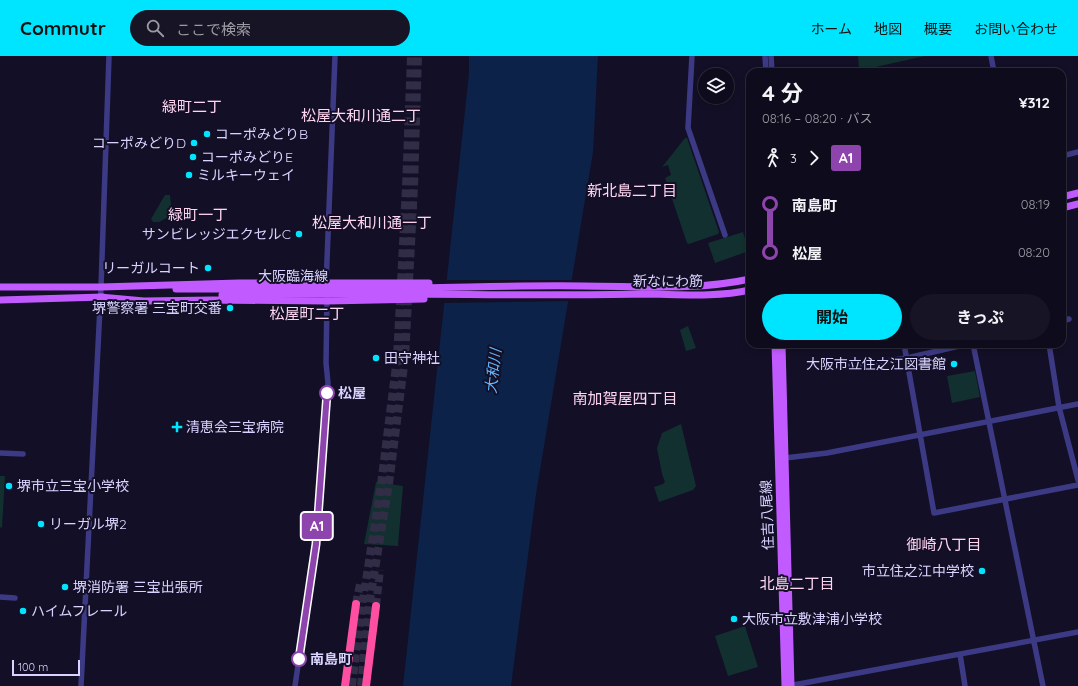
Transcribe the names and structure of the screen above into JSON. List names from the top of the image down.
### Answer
{
  "streets": {
    "main road": ["大阪臨海線", "新なにわ筋", "住吉八尾線"]
  },
  "crossings": [
    ["大阪臨海線", "新なにわ筋"]
  ],
  "districts": [
    "緑町二丁",
    "松屋大和川通二丁",
    "新北島二丁目",
    "緑町一丁",
    "松屋大和川通一丁",
    "松屋町二丁",
    "南加賀屋四丁目",
    "御崎八丁目",
    "北島二丁目"
  ],
  "water": ["大和川"],
  "places": {
    "other": [
      "コーポみどりB",
      "コーポみどりD",
      "コーポみどりE",
      "ミルキーウェイ",
      "サンビレッジエクセルC",
      "リーガルコート",
      "堺警察署 三宝町交番",
      "田守神社",
      "大阪市立住之江図書館",
      "松屋",
      "堺市立三宝小学校",
      "リーガル堺2",
      "市立住之江中学校",
      "堺消防署 三宝出張所",
      "ハイムフレール",
      "大阪市立敷津浦小学校",
      "南島町"
    ],
    "health": ["清恵会三宝病院"]
  },
  "lines": ["bus line A1"],
  "scale_bar": "100 m",
  "page": {
    "header": "Commutr",
    "search": "ここで検索",
    "nav": [
      "ホーム",
      "地図",
      "概要",
      "お問い合わせ"
    ],
    "on_map": "A1",
    "heading": ["4 分", "08:16 – 08:20 · バス", "¥312"],
    "legs": ["3", "A1"],
    "list": [
      {
        "name": "南島町",
        "value": "08:19"
      },
      {
        "name": "松屋",
        "value": "08:20"
      }
    ],
    "buttons": ["開始", "きっぷ"],
    "scale": "100 m"
  }
}
